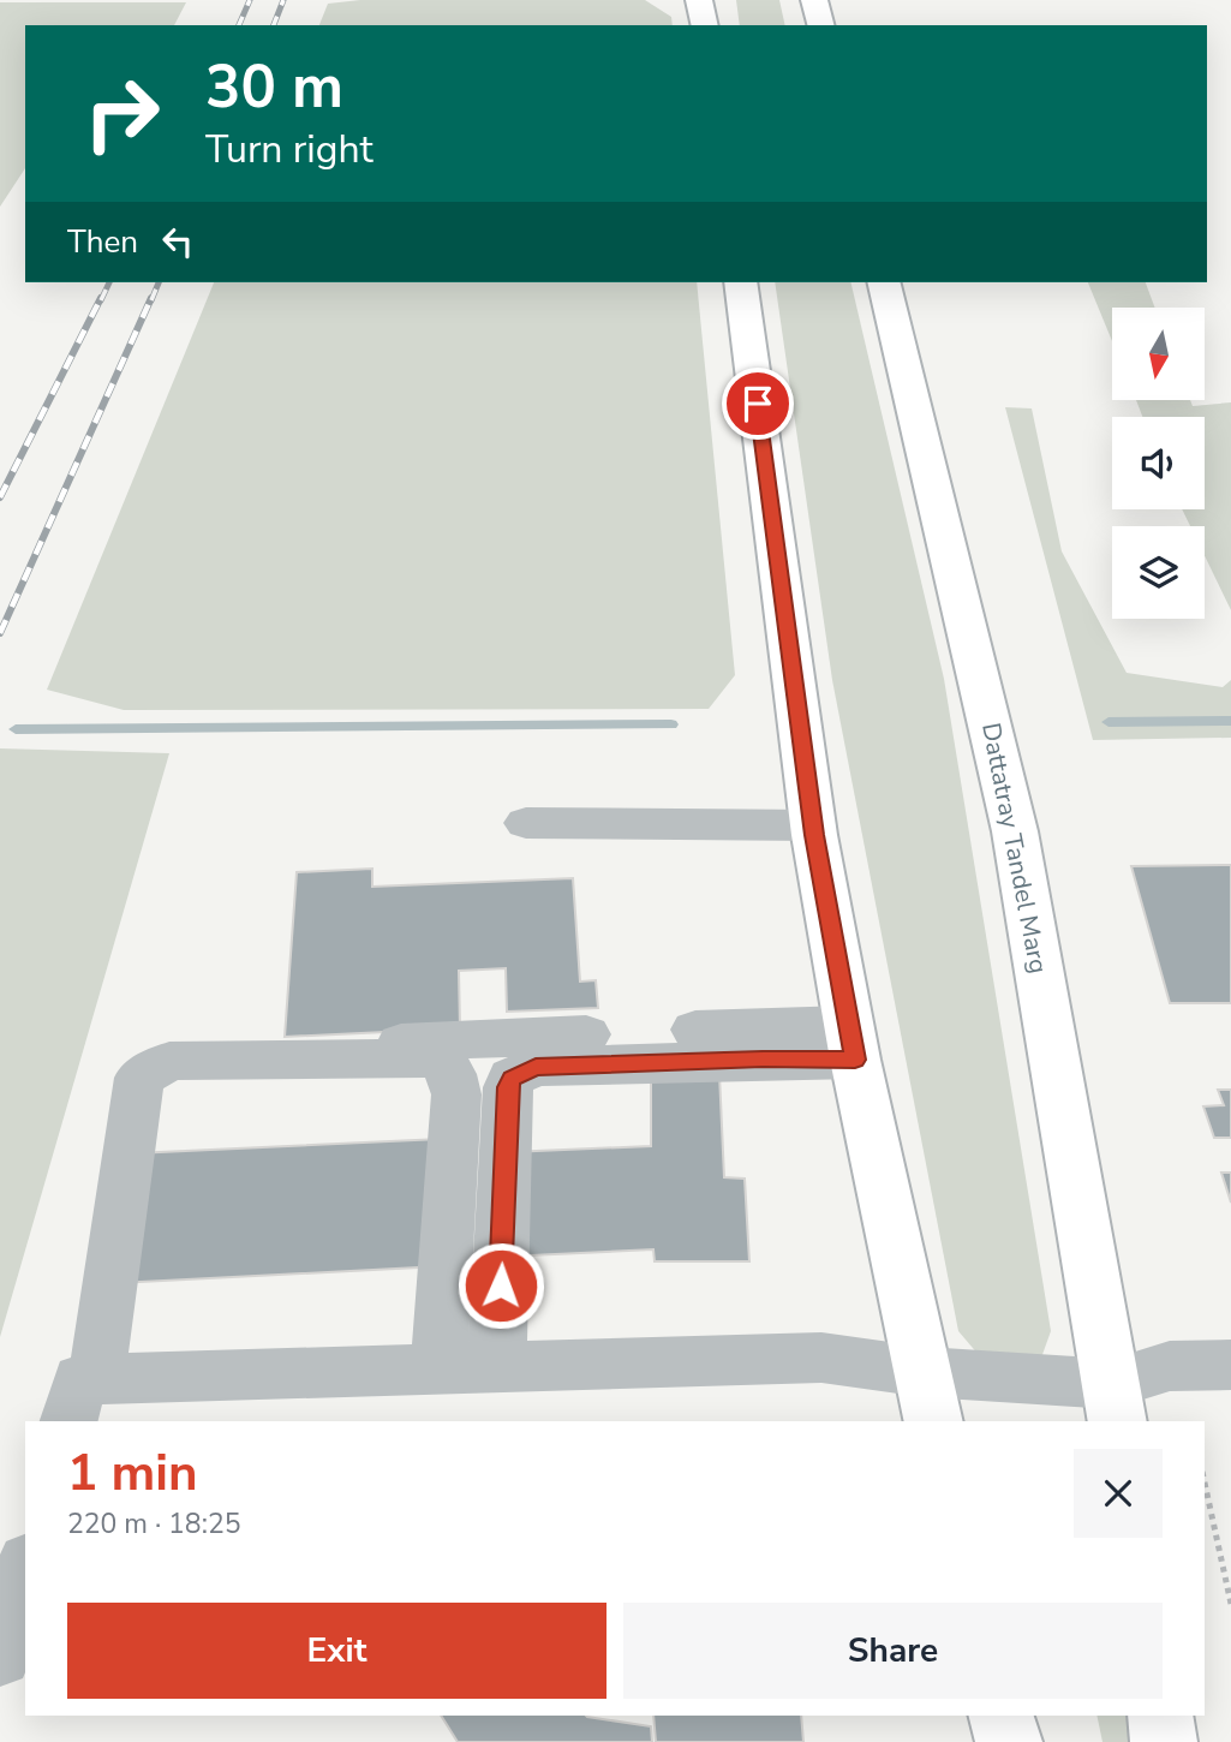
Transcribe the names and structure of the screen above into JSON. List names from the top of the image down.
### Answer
{
  "streets": {
    "main road": ["Dattatray Tandel Marg"]
  },
  "north": "bottom",
  "page": {
    "turn": ["30 m", "Turn right"],
    "then": "Then",
    "heading": ["1 min", "220 m · 18:25"],
    "buttons": ["Exit", "Share"]
  }
}
